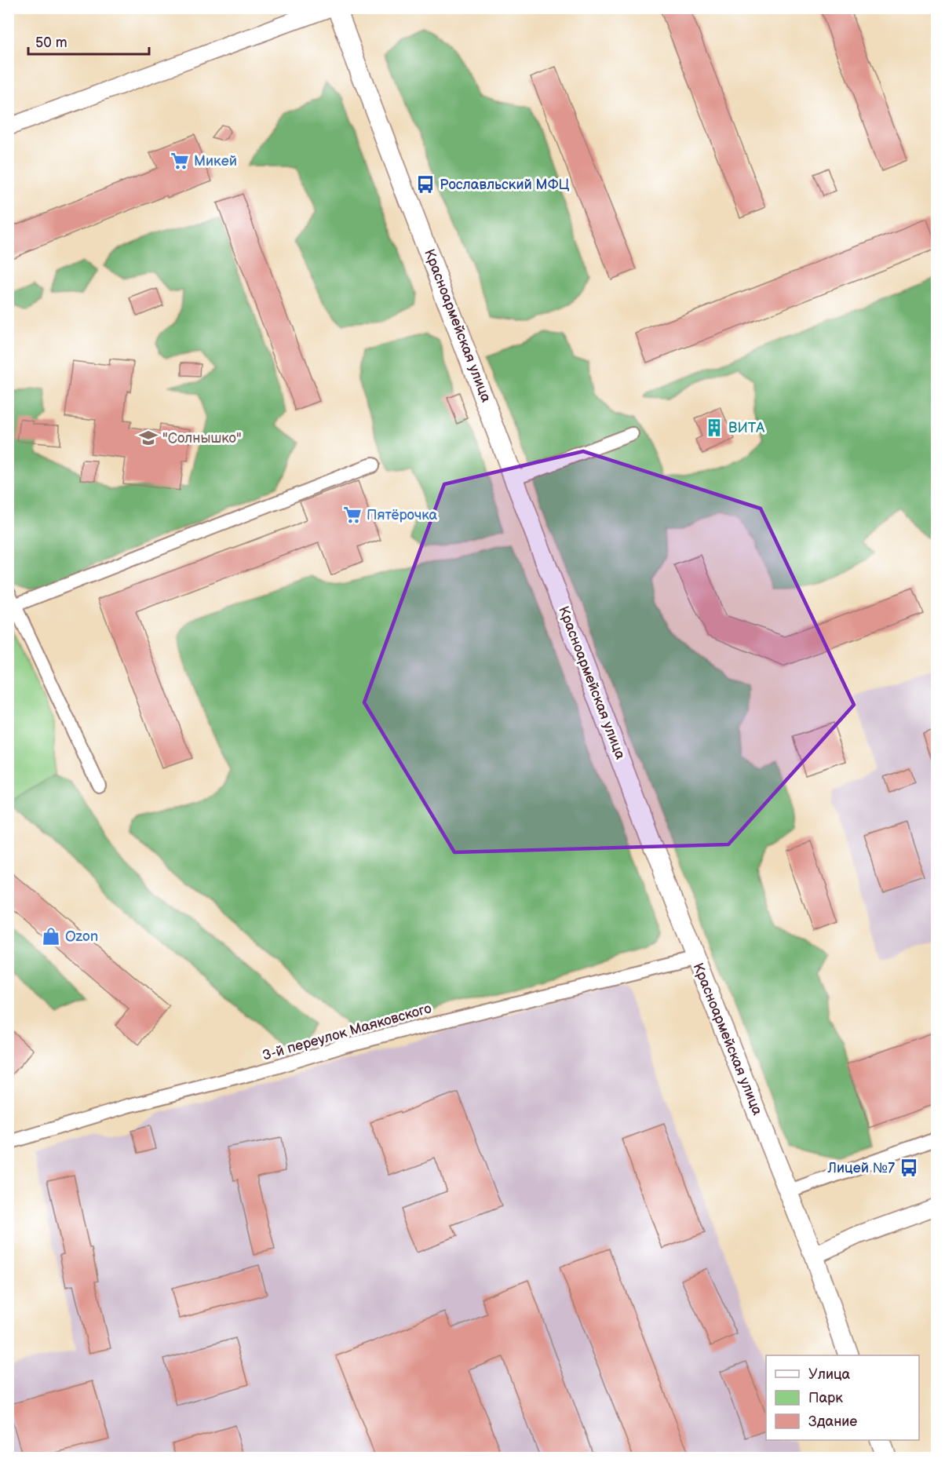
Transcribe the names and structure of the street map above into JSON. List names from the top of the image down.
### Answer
{
  "streets": {
    "main road": ["Красноармейская улица"],
    "street": ["3-й переулок Маяковского"]
  },
  "crossings": [
    ["Красноармейская улица", "3-й переулок Маяковского"]
  ],
  "places": {
    "supermarket": ["Микей", "Пятёрочка"],
    "bus stop": ["Рославльский МФЦ", "Лицей №7"],
    "building": ["ВИТА"],
    "school or university": ["\"Солнышко\""],
    "shop": ["Ozon"]
  },
  "legend": ["Улица", "Парк", "Здание"],
  "scale_bar": "50 m"
}
